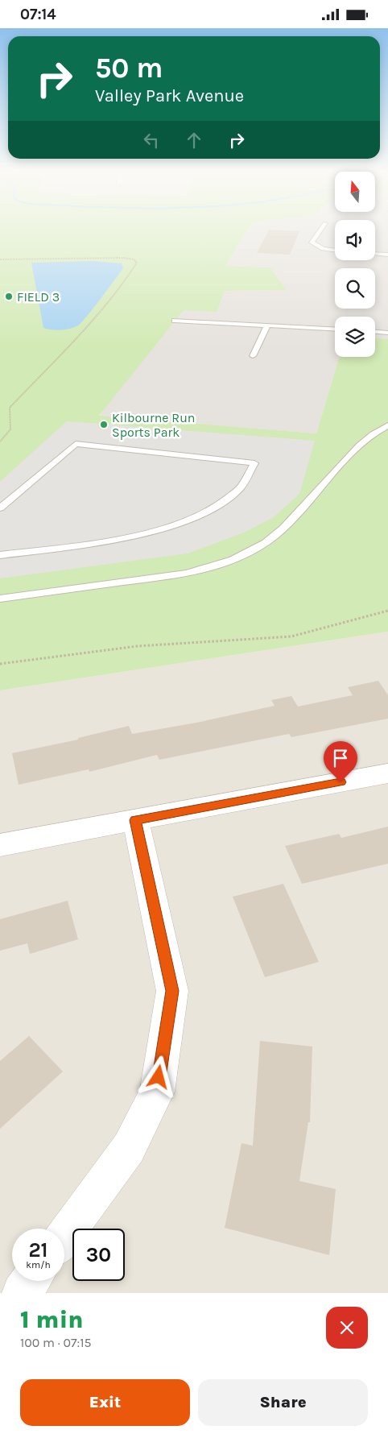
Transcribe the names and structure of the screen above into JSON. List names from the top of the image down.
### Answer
{
  "places": ["FIELD 3", "Kilbourne Run Sports Park"],
  "north": "top",
  "page": {
    "status": "07:14",
    "turn": ["50 m", "Valley Park Avenue"],
    "speed": "21 km/h",
    "limit": "30",
    "heading": ["1 min", "100 m · 07:15"],
    "buttons": ["Exit", "Share"]
  }
}
